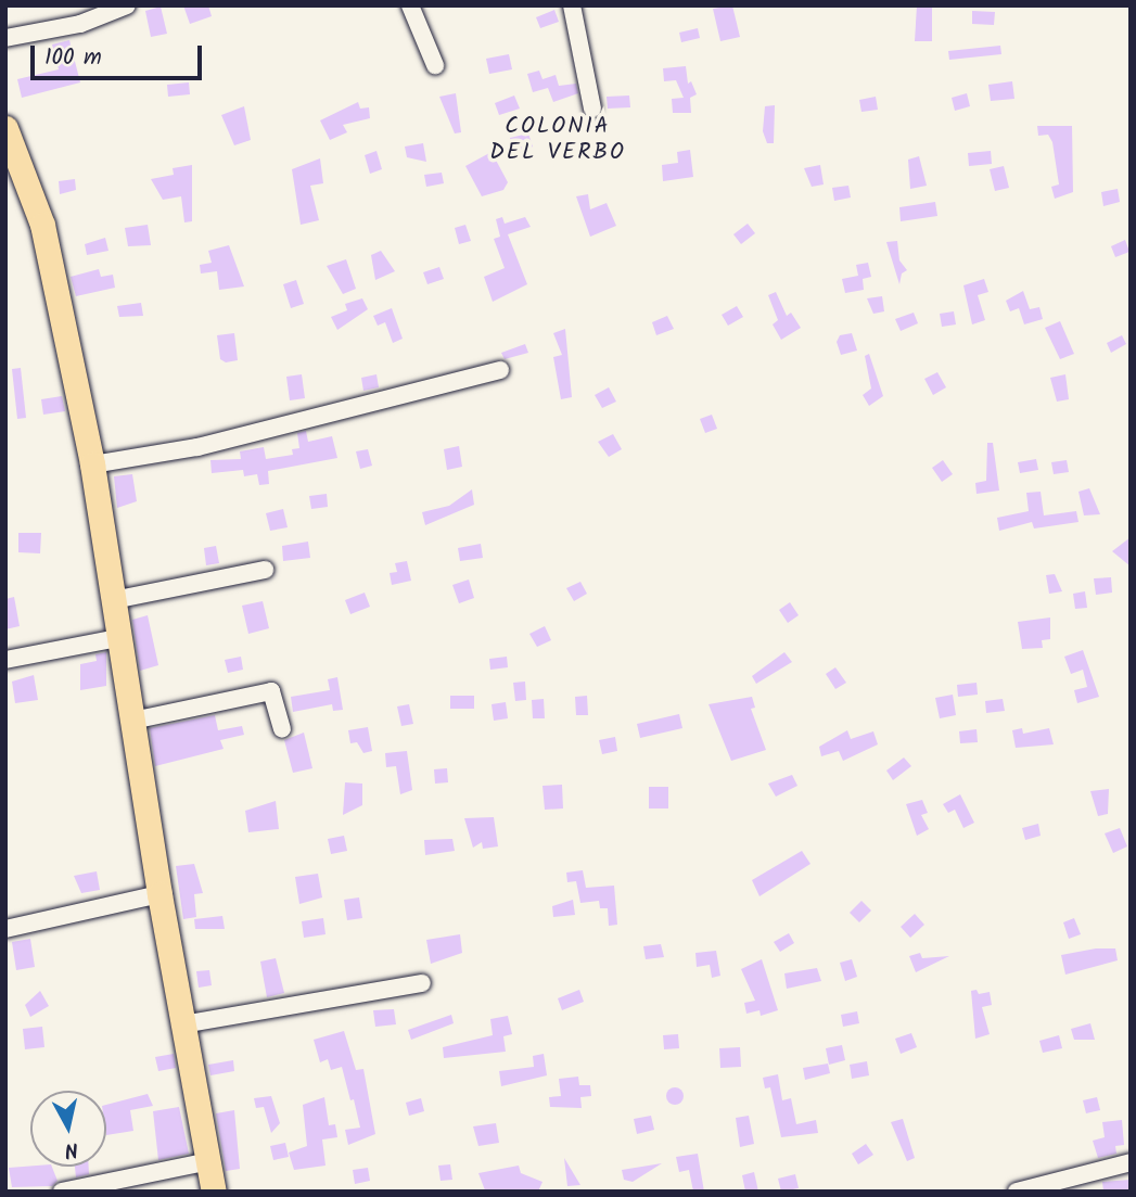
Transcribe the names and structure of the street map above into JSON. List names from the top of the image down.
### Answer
{
  "districts": ["COLONIA DEL VERBO"],
  "scale_bar": "100 m",
  "north": "bottom"
}
